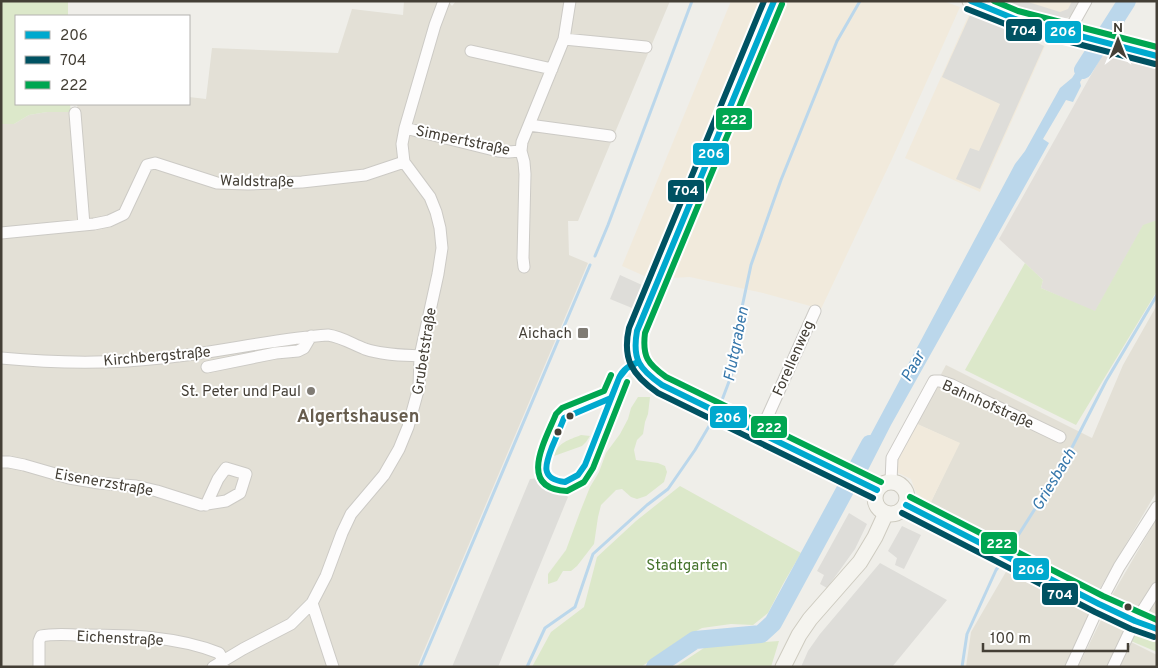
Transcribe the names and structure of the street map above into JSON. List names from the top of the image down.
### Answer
{
  "streets": {
    "street": [
      "Simpertstraße",
      "Waldstraße",
      "Grubetstraße",
      "Kirchbergstraße",
      "Forellenweg",
      "Bahnhofstraße",
      "Eisenerzstraße",
      "Eichenstraße"
    ]
  },
  "crossings": [
    ["Waldstraße", "Grubetstraße"],
    ["Grubetstraße", "Kirchbergstraße"],
    ["Grubetstraße", "Eichenstraße"]
  ],
  "districts": ["Algertshausen"],
  "water": ["Flutgraben", "Paar", "Griesbach"],
  "parks": ["Stadtgarten"],
  "places": {
    "transit": ["Aichach"],
    "other": ["St. Peter und Paul"]
  },
  "lines": ["transit line 206", "transit line 704", "transit line 222"],
  "legend": ["206", "704", "222"],
  "scale_bar": "100 m",
  "north": "top"
}
